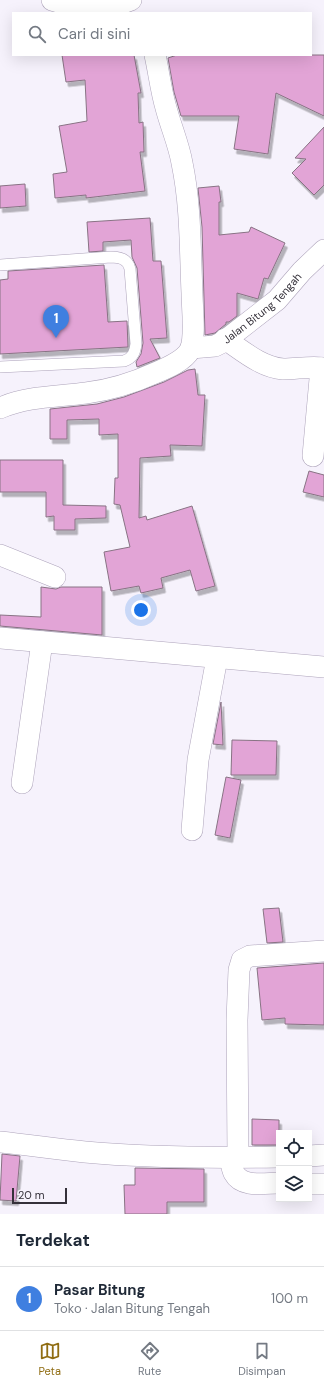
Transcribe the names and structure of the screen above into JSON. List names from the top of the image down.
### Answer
{
  "streets": {
    "street": ["Jalan Bitung Tengah"]
  },
  "scale_bar": "20 m",
  "page": {
    "search": "Cari di sini",
    "pins": "1",
    "scale": "20 m",
    "heading": "Terdekat",
    "list": [
      {
        "mark": "1",
        "name": "Pasar Bitung",
        "note": "Toko · Jalan Bitung Tengah",
        "value": "100 m"
      }
    ],
    "nav": ["Peta", "Rute", "Disimpan"]
  }
}
